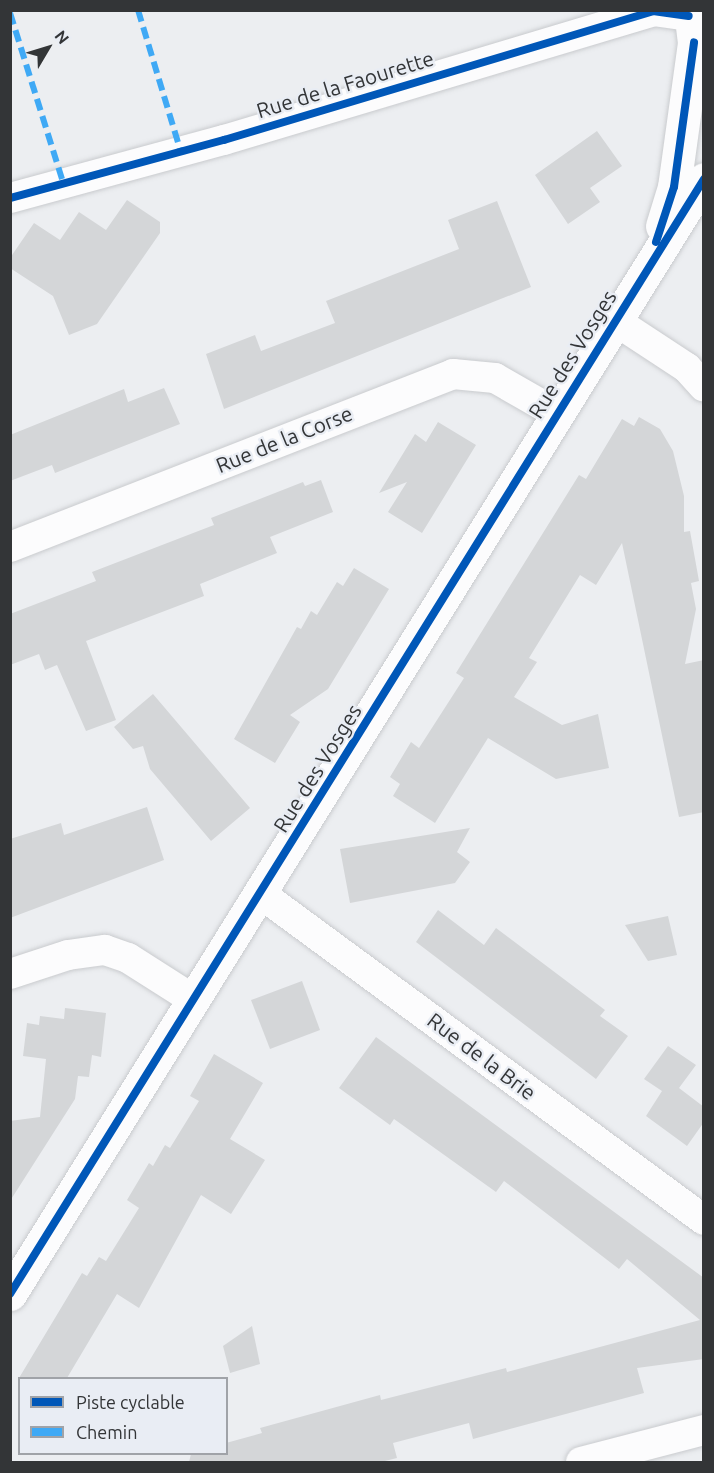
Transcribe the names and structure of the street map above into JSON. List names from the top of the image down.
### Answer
{
  "streets": {
    "street": [
      "Rue de la Faourette",
      "Rue des Vosges",
      "Rue de la Corse",
      "Rue de la Brie"
    ]
  },
  "crossings": [
    ["Rue de la Faourette", "Rue des Vosges"],
    ["Rue des Vosges", "Rue de la Corse"],
    ["Rue des Vosges", "Rue de la Brie"]
  ],
  "legend": ["Piste cyclable", "Chemin"],
  "north": "top right"
}
